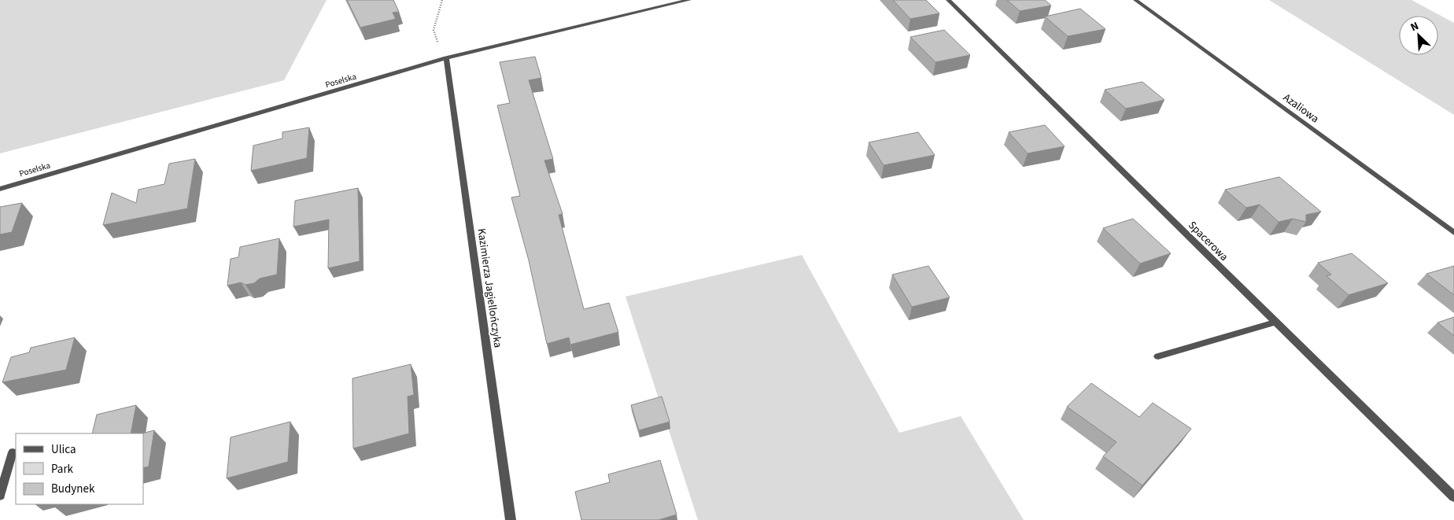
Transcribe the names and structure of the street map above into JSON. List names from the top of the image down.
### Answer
{
  "streets": {
    "street": [
      "Poselska",
      "Azaliowa",
      "Spacerowa",
      "Kazimierza Jagiellończyka"
    ]
  },
  "crossings": [
    ["Poselska", "Kazimierza Jagiellończyka"]
  ],
  "legend": ["Ulica", "Park", "Budynek"],
  "north": "top left"
}
